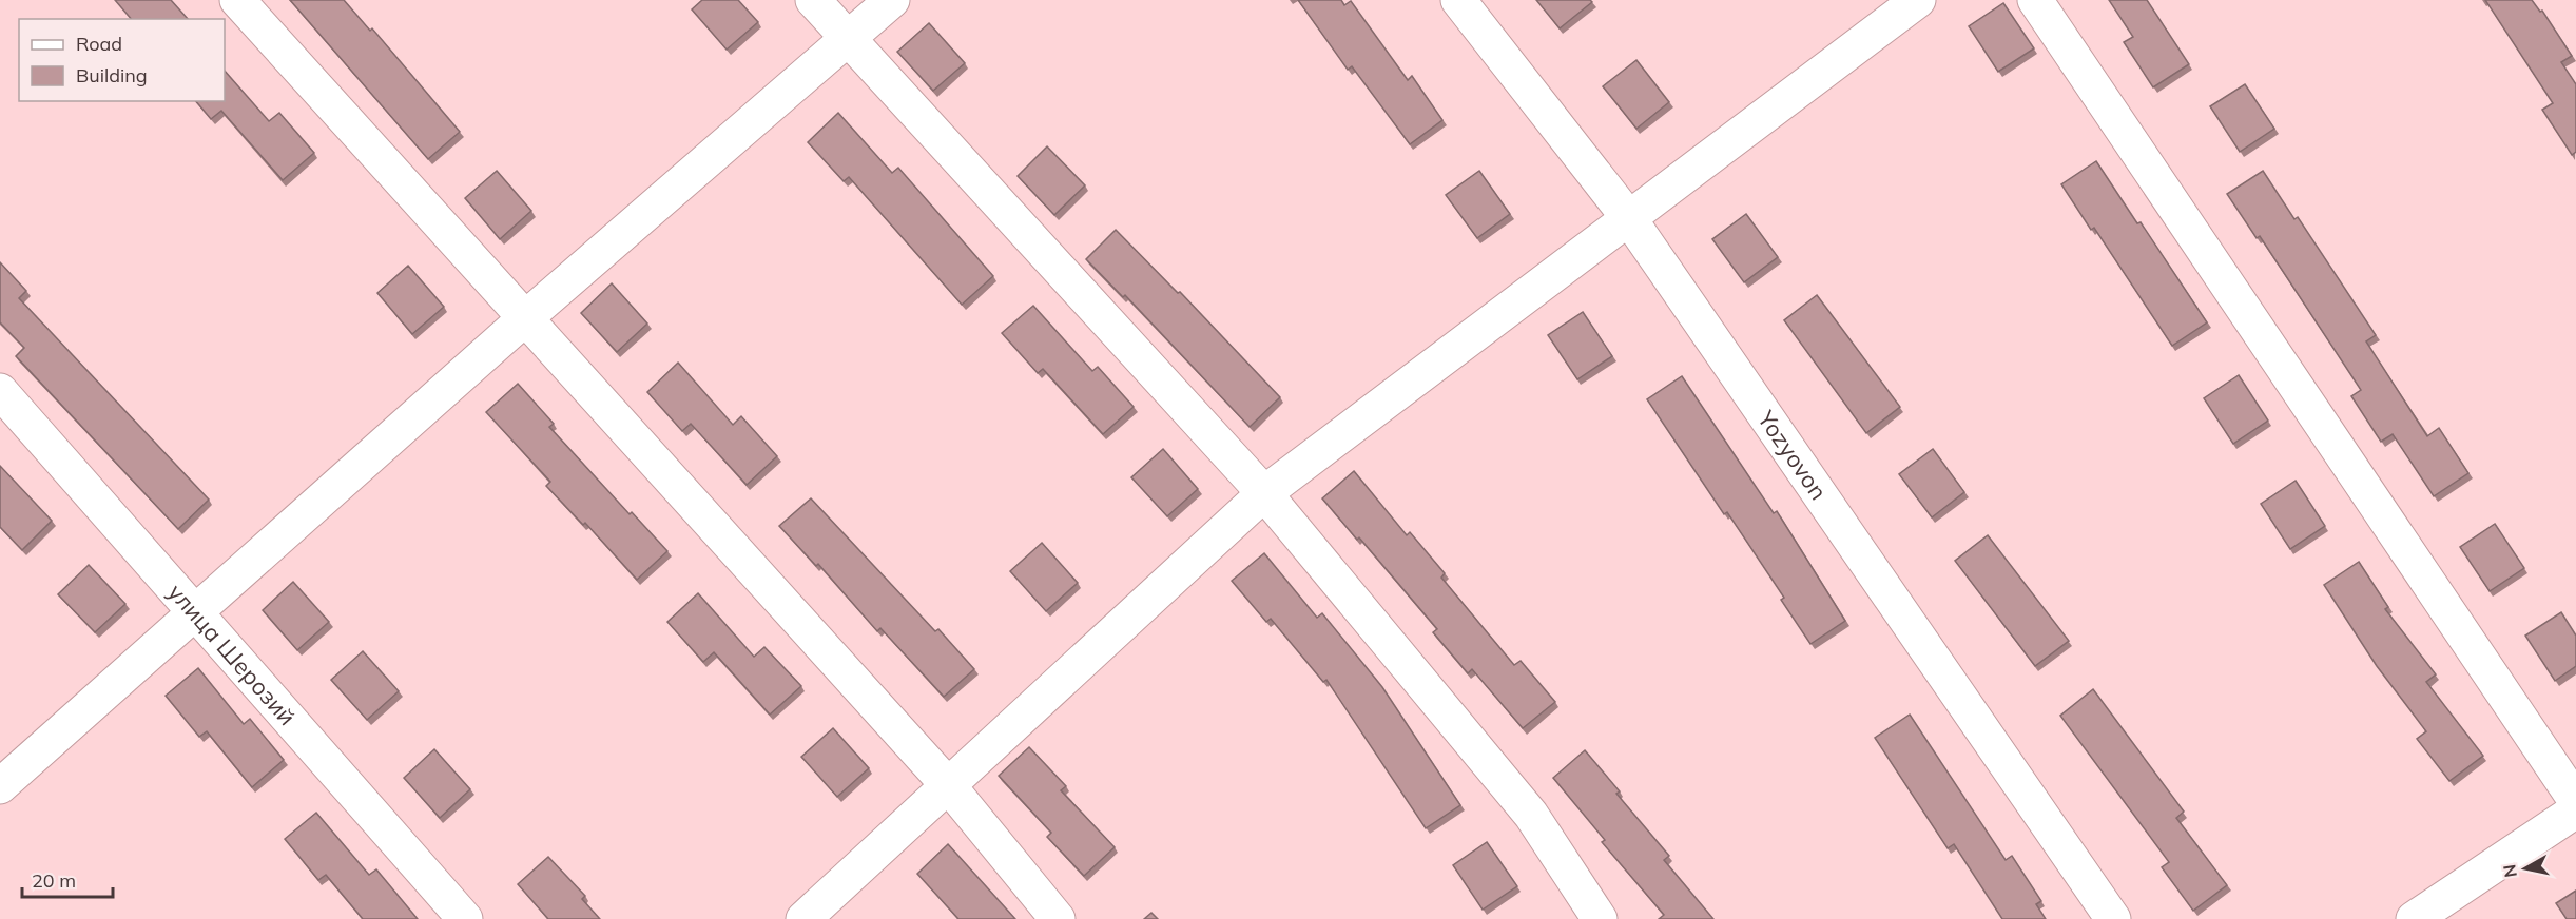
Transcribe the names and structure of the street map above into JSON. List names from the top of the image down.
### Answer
{
  "streets": {
    "street": ["Yozyovon", "улица Шерозий"]
  },
  "legend": ["Road", "Building"],
  "scale_bar": "20 m",
  "north": "left"
}
